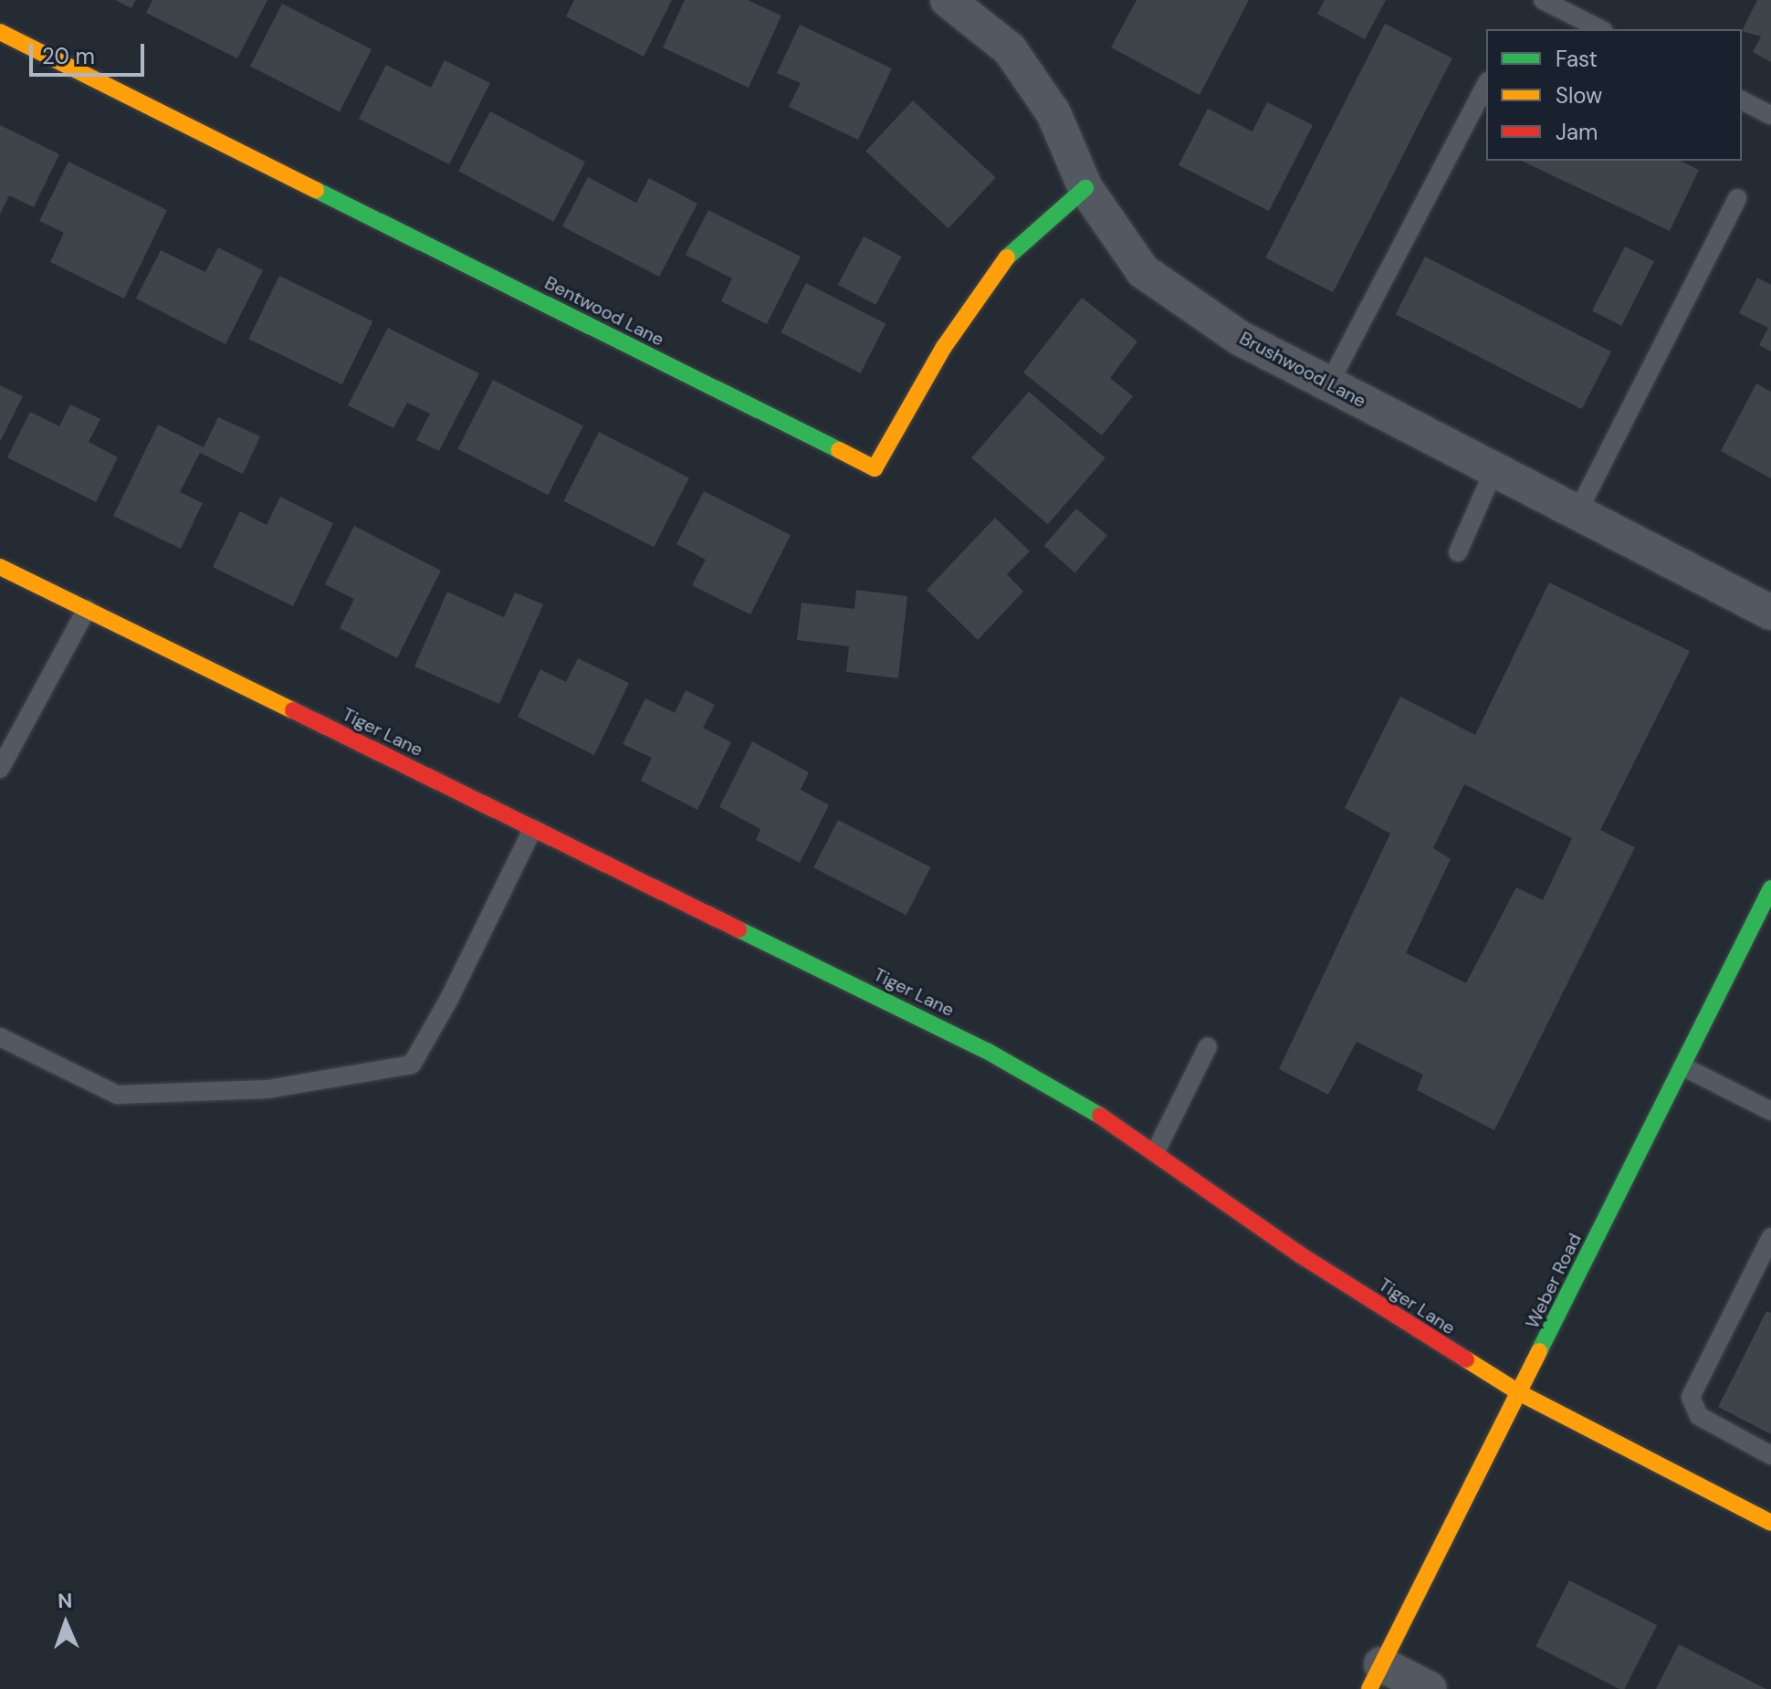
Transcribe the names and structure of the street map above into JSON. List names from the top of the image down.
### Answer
{
  "streets": {
    "street": [
      "Bentwood Lane",
      "Brushwood Lane",
      "Tiger Lane",
      "Weber Road"
    ]
  },
  "crossings": [
    ["Bentwood Lane", "Brushwood Lane"],
    ["Tiger Lane", "Weber Road"]
  ],
  "legend": ["Fast", "Slow", "Jam"],
  "scale_bar": "20 m",
  "north": "top"
}
